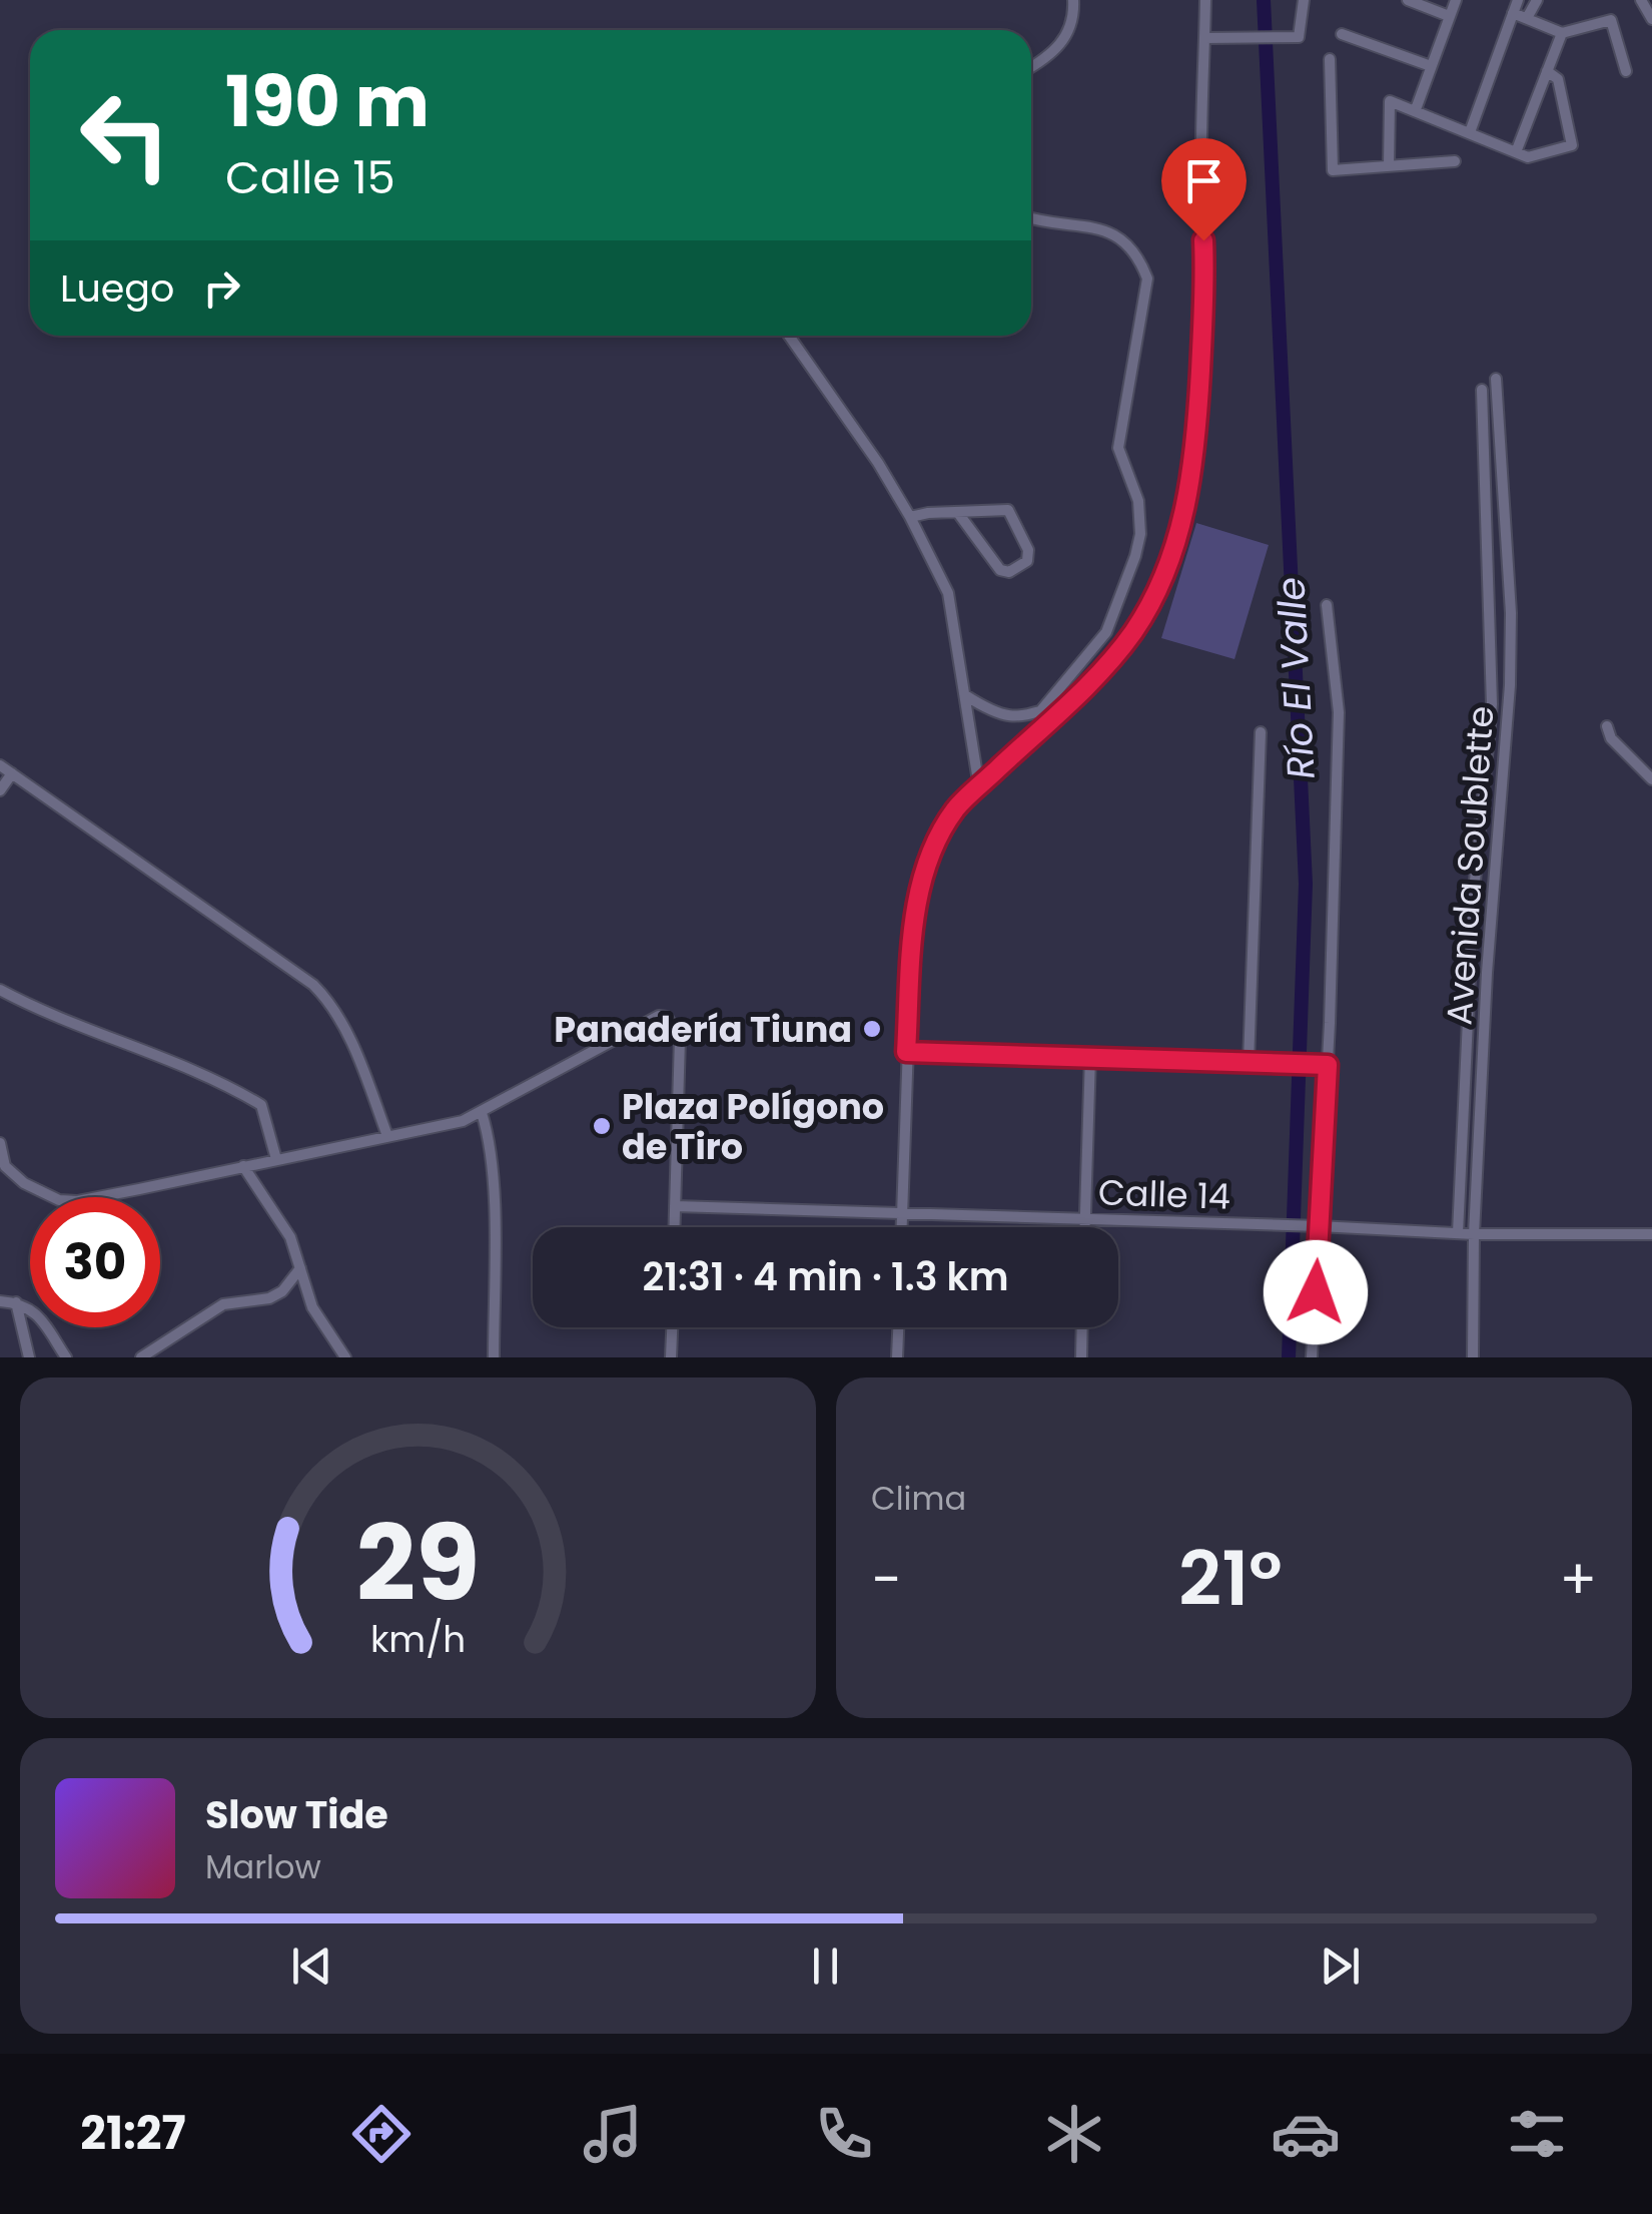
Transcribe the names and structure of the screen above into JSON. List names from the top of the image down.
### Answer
{
  "streets": {
    "street": ["Avenida Soublette", "Calle 14"]
  },
  "crossings": [
    ["Avenida Soublette", "Calle 14"]
  ],
  "water": ["Río El Valle"],
  "places": ["Panadería Tiuna", "Plaza Polígono de Tiro"],
  "page": {
    "turn": ["190 m", "Calle 15"],
    "then": "Luego",
    "limit": "30",
    "trip": "21:31 · 4 min · 1.3 km",
    "tile": "Clima",
    "heat": ["−", "21°", "+"],
    "song": ["Slow Tide", "Marlow"],
    "tabs": "21:27",
    "gauge": ["29", "km/h"]
  }
}
